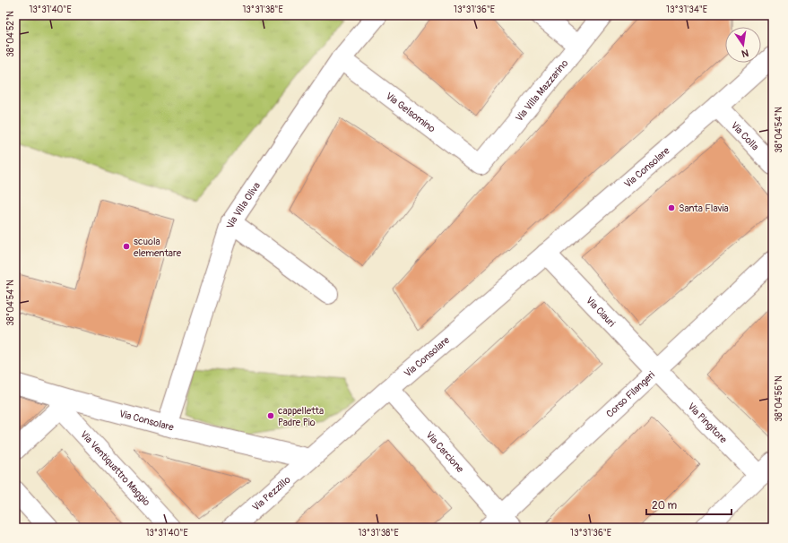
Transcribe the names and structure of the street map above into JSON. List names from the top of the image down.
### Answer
{
  "streets": {
    "street": [
      "Via Villa Mazzarino",
      "Via Gelsomino",
      "Via Colla",
      "Via Consolare",
      "Via Villa Oliva",
      "Via Ciauri",
      "Corso Filangeri",
      "Via Pingitore",
      "Via Carcione",
      "Via Ventiquattro Maggio",
      "Via Pezzillo"
    ]
  },
  "crossings": [
    ["Via Villa Mazzarino", "Via Gelsomino"],
    ["Via Gelsomino", "Via Villa Oliva"],
    ["Via Colla", "Via Consolare"],
    ["Via Consolare", "Via Villa Oliva"],
    ["Via Consolare", "Via Ciauri"],
    ["Via Consolare", "Via Carcione"],
    ["Via Consolare", "Via Ventiquattro Maggio"],
    ["Via Consolare", "Via Pezzillo"],
    ["Via Ciauri", "Corso Filangeri"],
    ["Via Ciauri", "Via Pingitore"],
    ["Corso Filangeri", "Via Pingitore"],
    ["Corso Filangeri", "Via Carcione"]
  ],
  "places": ["Santa Flavia", "scuola elementare", "cappelletta Padre Pio"],
  "scale_bar": "20 m",
  "north": "bottom",
  "coordinates": [
    "13°31'40\"E",
    "13°31'38\"E",
    "13°31'36\"E",
    "13°31'34\"E",
    "38°04'52\"N",
    "38°04'54\"N",
    "38°04'56\"N"
  ]
}
